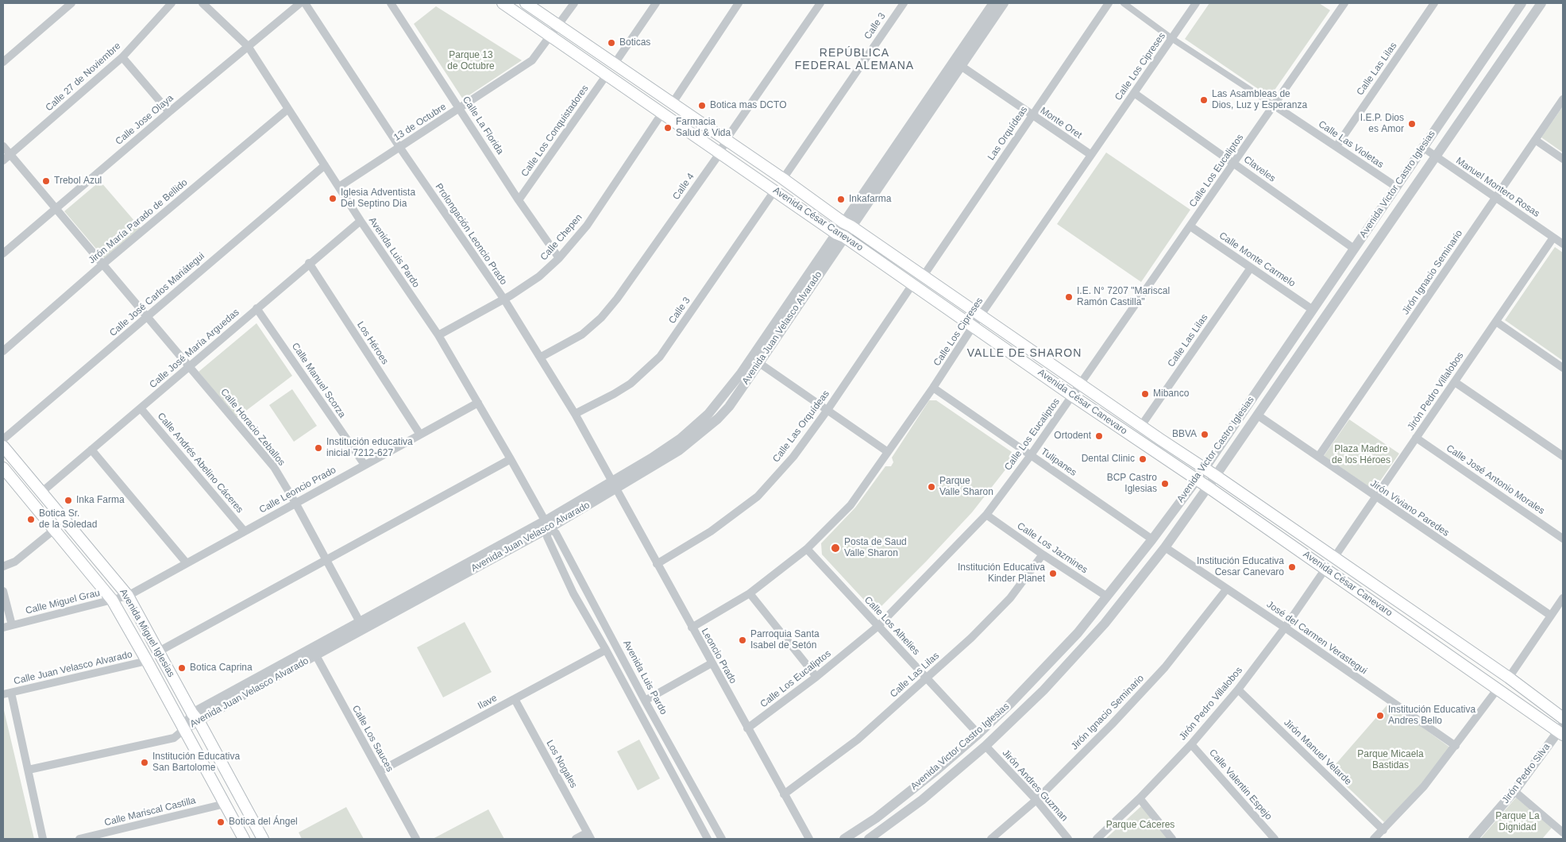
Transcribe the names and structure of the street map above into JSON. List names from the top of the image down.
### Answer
{
  "streets": {
    "main road": ["Avenida César Canevaro", "Avenida Miguel Iglesias"],
    "street": [
      "Calle 3",
      "Calle Los Cipreses",
      "Calle Las Lilas",
      "Calle 27 de Noviembre",
      "Calle Jose Olaya",
      "13 de Octubre",
      "Monte Oret",
      "Calle La Florida",
      "Calle Los Conquistadores",
      "Las Orquídeas",
      "Calle Las Violetas",
      "Claveles",
      "Calle Los Eucaliptos",
      "Avenida Victor Castro Iglesias",
      "Calle 4",
      "Manuel Montero Rosas",
      "Jirón María Parado de Bellido",
      "Prolongación Leoncio Prado",
      "Calle Chepen",
      "Avenida Luis Pardo",
      "Calle Monte Carmelo",
      "Jirón Ignacio Seminario",
      "Calle José Carlos Mariátegui",
      "Avenida Juan Velasco Alvarado",
      "Los Héroes",
      "Calle José María Arguedas",
      "Calle Manuel Scorza",
      "Jirón Pedro Villalobos",
      "Calle Las Orquídeas",
      "Calle Horacio Zeballos",
      "Tulipanes",
      "Calle Andrés Abelino Cáceres",
      "Calle José Antonio Morales",
      "Calle Leoncio Prado",
      "Jirón Viviano Paredes",
      "Calle Los Jazmines",
      "Calle Miguel Grau",
      "Calle Los Alhelies",
      "José del Carmen Verastegui",
      "Leoncio Prado",
      "Calle Juan Velasco Alvarado",
      "Ilave",
      "Calle Los Sauces",
      "Jirón Manuel Velarde",
      "Los Nogales",
      "Jirón Pedro Silva",
      "Calle Valentin Espejo",
      "Jirón Andres Guzman",
      "Calle Mariscal Castilla"
    ]
  },
  "crossings": [
    ["Calle 3", "Avenida César Canevaro"],
    ["Calle 3", "Prolongación Leoncio Prado"],
    ["Calle Los Cipreses", "Monte Oret"],
    ["Calle Los Cipreses", "Claveles"],
    ["Calle Los Cipreses", "Avenida César Canevaro"],
    ["Calle Los Cipreses", "Tulipanes"],
    ["Calle Los Cipreses", "Calle Los Alhelies"],
    ["Calle Los Cipreses", "Leoncio Prado"],
    ["Calle Las Lilas", "Calle Las Violetas"],
    ["Calle Las Lilas", "Avenida César Canevaro"],
    ["Calle Las Lilas", "Calle Monte Carmelo"],
    ["Calle Las Lilas", "Calle Los Jazmines"],
    ["Calle Las Lilas", "Calle Los Alhelies"],
    ["Calle Las Lilas", "Leoncio Prado"],
    ["Calle 27 de Noviembre", "Calle Horacio Zeballos"],
    ["Calle Jose Olaya", "Avenida Luis Pardo"],
    ["Calle Jose Olaya", "Calle Horacio Zeballos"],
    ["13 de Octubre", "Calle La Florida"],
    ["13 de Octubre", "Avenida César Canevaro"],
    ["13 de Octubre", "Prolongación Leoncio Prado"],
    ["13 de Octubre", "Avenida Luis Pardo"],
    ["Monte Oret", "Las Orquídeas"],
    ["Monte Oret", "Avenida Juan Velasco Alvarado"],
    ["Calle La Florida", "Calle Los Conquistadores"],
    ["Calle La Florida", "Calle Chepen"],
    ["Calle Los Conquistadores", "Avenida César Canevaro"],
    ["Las Orquídeas", "Avenida César Canevaro"],
    ["Calle Las Violetas", "Calle Los Eucaliptos"],
    ["Calle Las Violetas", "Avenida Victor Castro Iglesias"],
    ["Claveles", "Calle Los Eucaliptos"],
    ["Claveles", "Avenida Victor Castro Iglesias"],
    ["Calle Los Eucaliptos", "Avenida César Canevaro"],
    ["Calle Los Eucaliptos", "Calle Monte Carmelo"],
    ["Calle Los Eucaliptos", "Tulipanes"],
    ["Calle Los Eucaliptos", "Calle Los Jazmines"],
    ["Calle Los Eucaliptos", "Calle Los Alhelies"],
    ["Calle Los Eucaliptos", "Leoncio Prado"],
    ["Avenida Victor Castro Iglesias", "Manuel Montero Rosas"],
    ["Avenida Victor Castro Iglesias", "Avenida César Canevaro"],
    ["Avenida Victor Castro Iglesias", "Calle Monte Carmelo"],
    ["Avenida Victor Castro Iglesias", "Tulipanes"],
    ["Avenida Victor Castro Iglesias", "Jirón Viviano Paredes"],
    ["Avenida Victor Castro Iglesias", "Calle Los Jazmines"],
    ["Avenida Victor Castro Iglesias", "Calle Los Alhelies"],
    ["Avenida Victor Castro Iglesias", "José del Carmen Verastegui"],
    ["Avenida Victor Castro Iglesias", "Jirón Andres Guzman"],
    ["Calle 4", "Avenida César Canevaro"],
    ["Calle 4", "Prolongación Leoncio Prado"],
    ["Manuel Montero Rosas", "Jirón Ignacio Seminario"],
    ["Manuel Montero Rosas", "Jirón Pedro Villalobos"],
    ["Avenida César Canevaro", "Calle Chepen"],
    ["Avenida César Canevaro", "Avenida Juan Velasco Alvarado"],
    ["Avenida César Canevaro", "Jirón Pedro Villalobos"],
    ["Avenida César Canevaro", "Calle Las Orquídeas"],
    ["Avenida César Canevaro", "Jirón Pedro Silva"],
    ["Jirón María Parado de Bellido", "Avenida Luis Pardo"],
    ["Jirón María Parado de Bellido", "Calle Horacio Zeballos"],
    ["Prolongación Leoncio Prado", "Calle Chepen"],
    ["Prolongación Leoncio Prado", "Avenida Juan Velasco Alvarado"],
    ["Prolongación Leoncio Prado", "Leoncio Prado"],
    ["Calle Chepen", "Avenida Luis Pardo"],
    ["Avenida Luis Pardo", "Calle José Carlos Mariátegui"],
    ["Avenida Luis Pardo", "Avenida Juan Velasco Alvarado"],
    ["Avenida Luis Pardo", "Calle José María Arguedas"],
    ["Avenida Luis Pardo", "Calle Leoncio Prado"],
    ["Avenida Luis Pardo", "Ilave"],
    ["Jirón Ignacio Seminario", "Jirón Viviano Paredes"],
    ["Jirón Ignacio Seminario", "José del Carmen Verastegui"],
    ["Jirón Ignacio Seminario", "Jirón Andres Guzman"],
    ["Calle José Carlos Mariátegui", "Calle Horacio Zeballos"],
    ["Avenida Juan Velasco Alvarado", "Calle Horacio Zeballos"],
    ["Avenida Juan Velasco Alvarado", "Avenida Miguel Iglesias"],
    ["Avenida Juan Velasco Alvarado", "Leoncio Prado"],
    ["Avenida Juan Velasco Alvarado", "Calle Los Sauces"],
    ["Los Héroes", "Calle José María Arguedas"],
    ["Los Héroes", "Calle Leoncio Prado"],
    ["Calle José María Arguedas", "Calle Manuel Scorza"],
    ["Calle José María Arguedas", "Calle Horacio Zeballos"],
    ["Calle José María Arguedas", "Calle Andrés Abelino Cáceres"],
    ["Calle José María Arguedas", "Avenida Miguel Iglesias"],
    ["Calle Manuel Scorza", "Calle Leoncio Prado"],
    ["Jirón Pedro Villalobos", "Calle José Antonio Morales"],
    ["Jirón Pedro Villalobos", "Jirón Viviano Paredes"],
    ["Jirón Pedro Villalobos", "José del Carmen Verastegui"],
    ["Jirón Pedro Villalobos", "Jirón Manuel Velarde"],
    ["Jirón Pedro Villalobos", "Calle Valentin Espejo"],
    ["Calle Las Orquídeas", "Leoncio Prado"],
    ["Calle Horacio Zeballos", "Calle Leoncio Prado"],
    ["Calle Andrés Abelino Cáceres", "Calle Leoncio Prado"],
    ["Calle Leoncio Prado", "Calle Miguel Grau"],
    ["Calle Leoncio Prado", "Avenida Miguel Iglesias"],
    ["Calle Miguel Grau", "Avenida Miguel Iglesias"],
    ["Avenida Miguel Iglesias", "Calle Juan Velasco Alvarado"],
    ["Avenida Miguel Iglesias", "Calle Mariscal Castilla"],
    ["Ilave", "Calle Los Sauces"],
    ["Ilave", "Los Nogales"]
  ],
  "districts": ["REPÚBLICA FEDERAL ALEMANA", "VALLE DE SHARON"],
  "parks": [
    "Parque 13 de Octubre",
    "Plaza Madre de los Héroes",
    "Parque Micaela Bastidas",
    "Parque La Dignidad",
    "Parque Cáceres"
  ],
  "places": [
    "Boticas",
    "Las Asambleas de Dios, Luz y Esperanza",
    "Botica mas DCTO",
    "I.E.P. Dios es Amor",
    "Farmacia Salud & Vida",
    "Trebol Azul",
    "Iglesia Adventista Del Septino Dia",
    "Inkafarma",
    "I.E. N° 7207 \"Mariscal Ramón Castilla\"",
    "Mibanco",
    "BBVA",
    "Ortodent",
    "Institución educativa inicial 7212-627",
    "Dental Clinic",
    "BCP Castro Iglesias",
    "Parque Valle Sharon",
    "Inka Farma",
    "Botica Sr. de la Soledad",
    "Posta de Saud Valle Sharon",
    "Institución Educativa Cesar Canevaro",
    "Institución Educativa Kinder Planet",
    "Parroquia Santa Isabel de Setón",
    "Botica Caprina",
    "Institución Educativa Andres Bello",
    "Institución Educativa San Bartolome",
    "Botica del Ángel"
  ]
}
